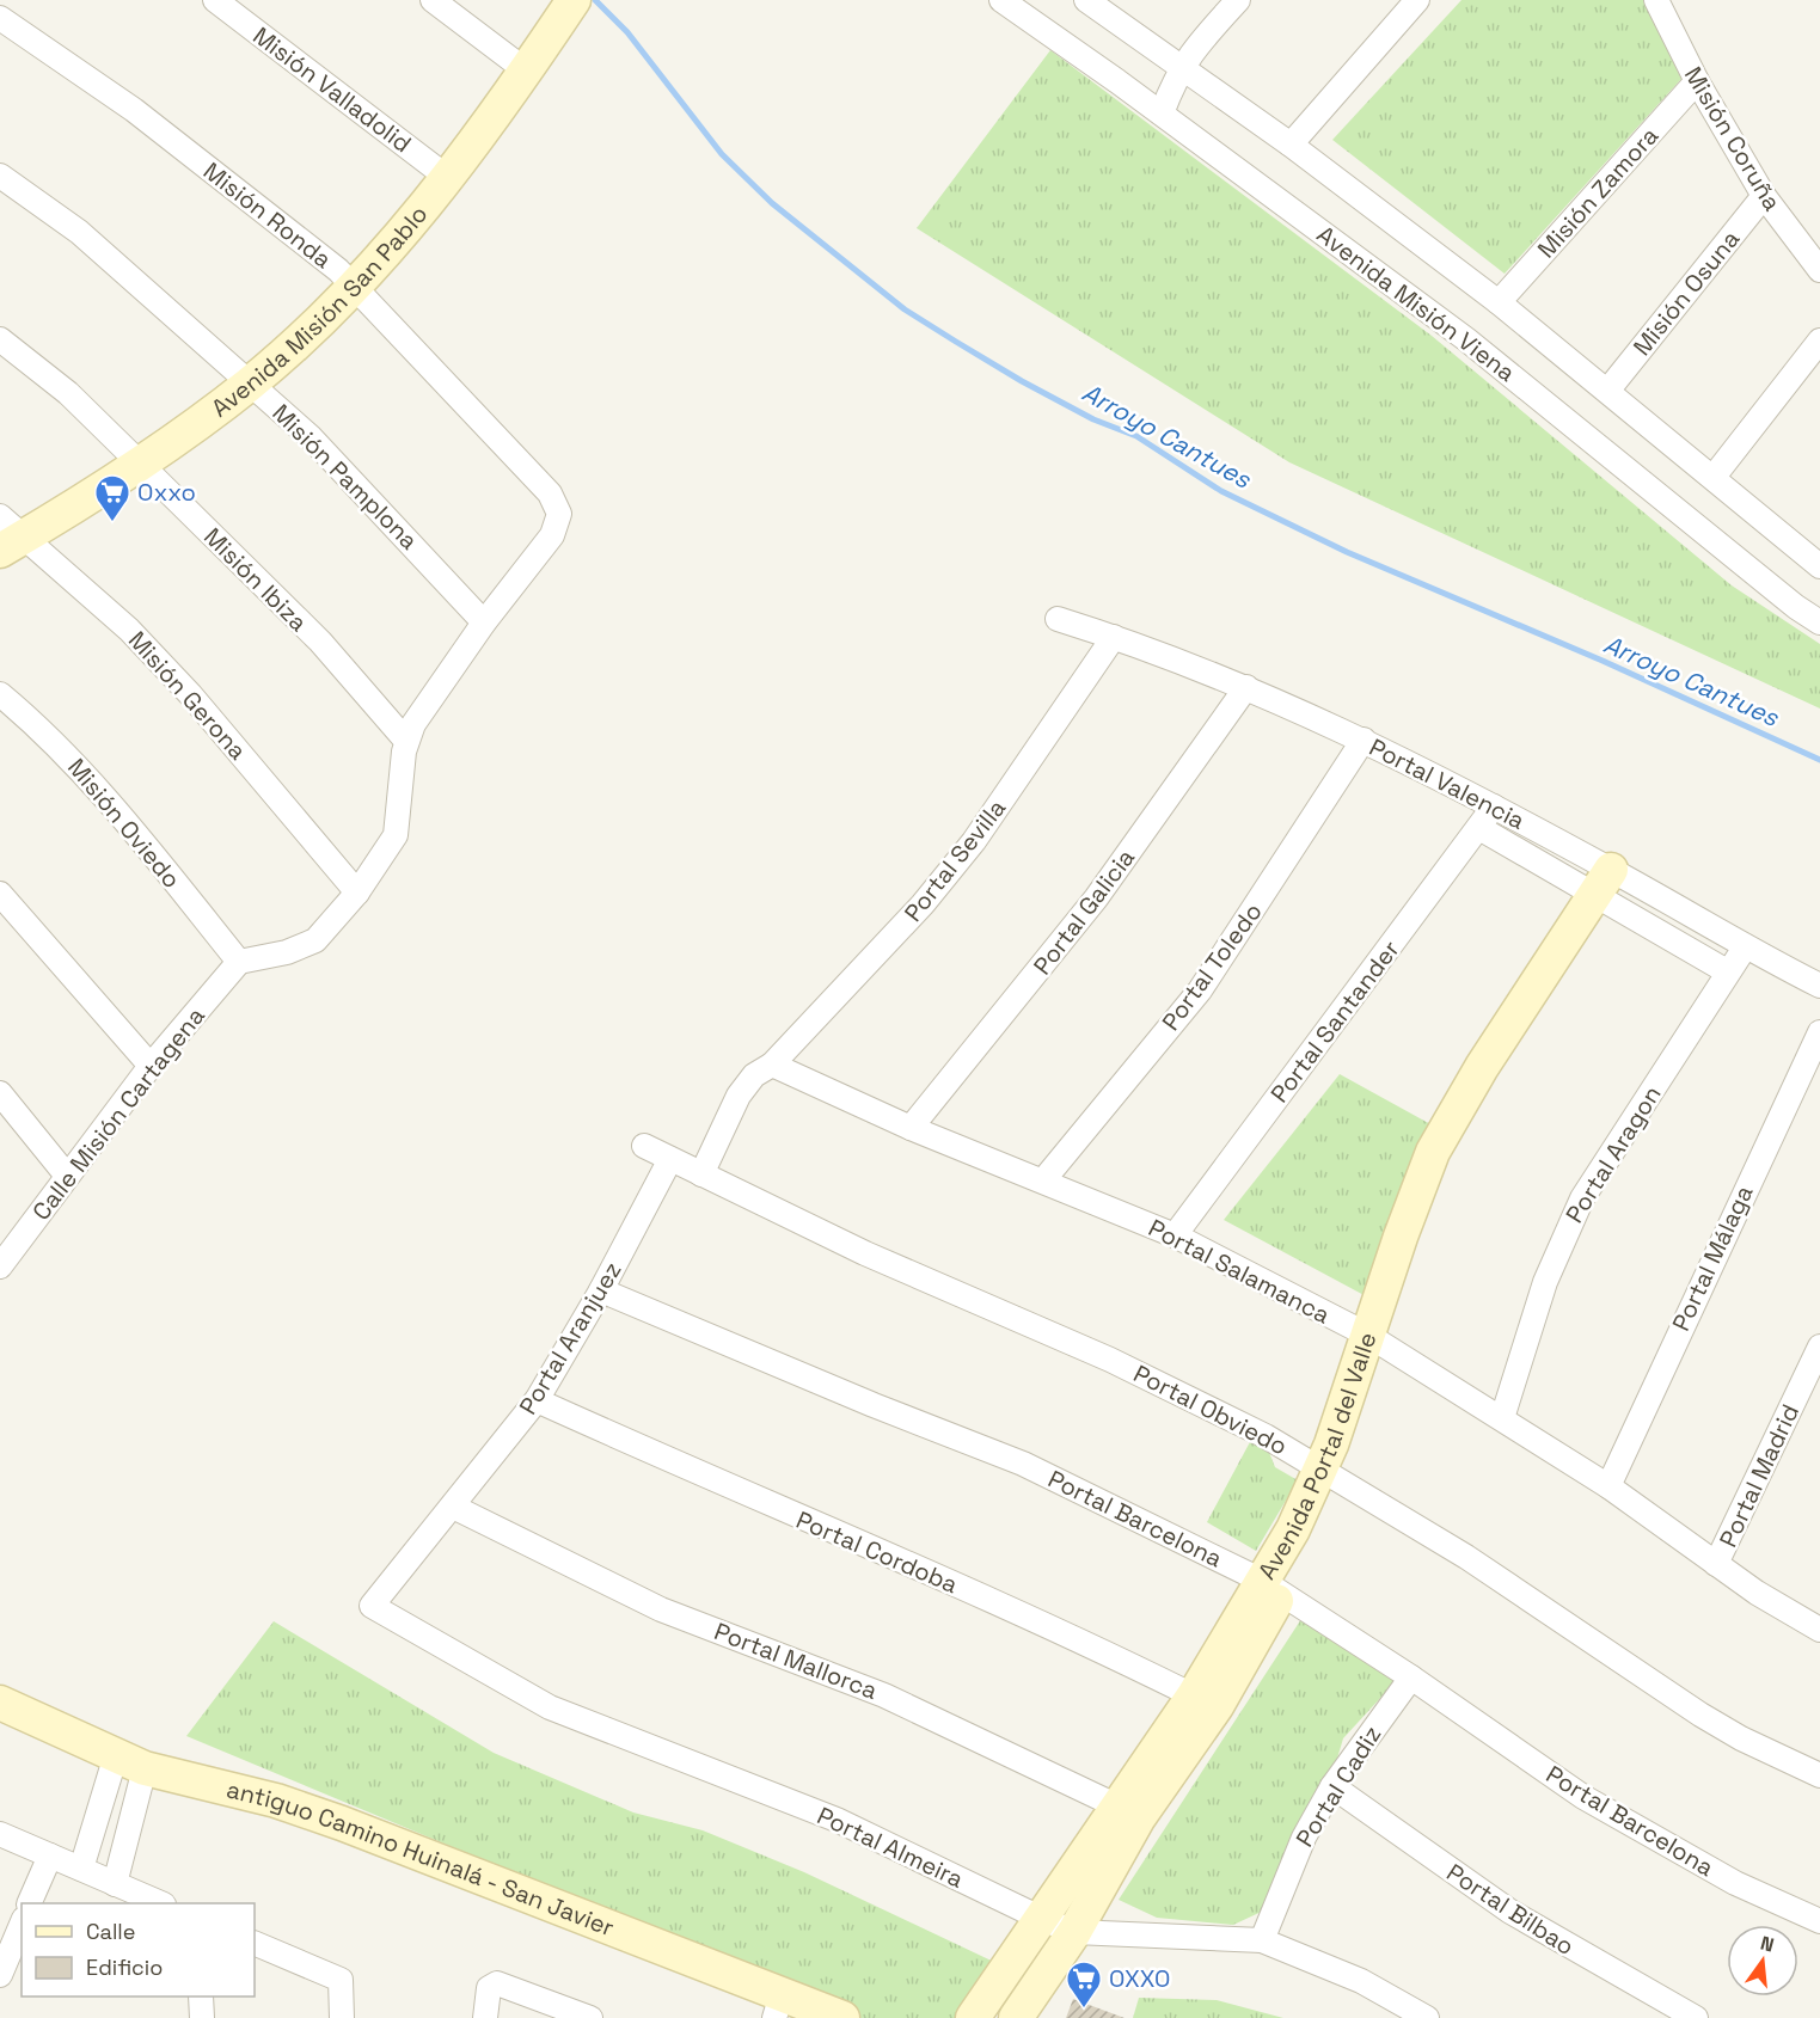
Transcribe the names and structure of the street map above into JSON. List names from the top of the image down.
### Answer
{
  "streets": {
    "street": [
      "Misión Valladolid",
      "Misión Coruña",
      "Misión Zamora",
      "Misión Ronda",
      "Misión Osuna",
      "Avenida Misión Viena",
      "Avenida Misión San Pablo",
      "Misión Pamplona",
      "Misión Ibiza",
      "Misión Gerona",
      "Portal Valencia",
      "Misión Oviedo",
      "Portal Sevilla",
      "Portal Galicia",
      "Portal Toledo",
      "Portal Santander",
      "Calle Misión Cartagena",
      "Portal Aragon",
      "Portal Málaga",
      "Portal Salamanca",
      "Portal Aranjuez",
      "Portal Obviedo",
      "Avenida Portal del Valle",
      "Portal Madrid",
      "Portal Barcelona",
      "Portal Cordoba",
      "Portal Mallorca",
      "Portal Cadiz",
      "Portal Almeira",
      "Portal Bilbao"
    ]
  },
  "crossings": [
    ["Misión Valladolid", "Avenida Misión San Pablo"],
    ["Misión Coruña", "Misión Zamora"],
    ["Misión Coruña", "Misión Osuna"],
    ["Misión Zamora", "Avenida Misión Viena"],
    ["Misión Ronda", "Avenida Misión San Pablo"],
    ["Misión Ronda", "Misión Pamplona"],
    ["Misión Osuna", "Avenida Misión Viena"],
    ["Avenida Misión San Pablo", "Misión Pamplona"],
    ["Avenida Misión San Pablo", "Misión Ibiza"],
    ["Avenida Misión San Pablo", "Misión Gerona"],
    ["Portal Valencia", "Portal Sevilla"],
    ["Portal Valencia", "Portal Galicia"],
    ["Portal Valencia", "Portal Toledo"],
    ["Portal Valencia", "Portal Santander"],
    ["Portal Valencia", "Portal Aragon"],
    ["Portal Valencia", "Avenida Portal del Valle"],
    ["Misión Oviedo", "Calle Misión Cartagena"],
    ["Portal Sevilla", "Portal Salamanca"],
    ["Portal Sevilla", "Portal Obviedo"],
    ["Portal Galicia", "Portal Salamanca"],
    ["Portal Toledo", "Portal Salamanca"],
    ["Portal Santander", "Portal Salamanca"],
    ["Portal Aragon", "Portal Salamanca"],
    ["Portal Málaga", "Portal Salamanca"],
    ["Portal Salamanca", "Avenida Portal del Valle"],
    ["Portal Salamanca", "Portal Madrid"],
    ["Portal Aranjuez", "Portal Obviedo"],
    ["Portal Aranjuez", "Portal Barcelona"],
    ["Portal Aranjuez", "Portal Cordoba"],
    ["Portal Aranjuez", "Portal Mallorca"],
    ["Portal Aranjuez", "Portal Almeira"],
    ["Portal Obviedo", "Avenida Portal del Valle"],
    ["Avenida Portal del Valle", "Portal Barcelona"],
    ["Avenida Portal del Valle", "Portal Cordoba"],
    ["Avenida Portal del Valle", "Portal Mallorca"],
    ["Avenida Portal del Valle", "Portal Almeira"],
    ["Portal Barcelona", "Portal Cadiz"],
    ["Portal Cadiz", "Portal Almeira"],
    ["Portal Cadiz", "Portal Bilbao"]
  ],
  "water": ["Arroyo Cantues"],
  "places": {
    "supermarket": ["Oxxo", "OXXO"]
  },
  "legend": ["Calle", "Edificio"],
  "north": "top"
}
